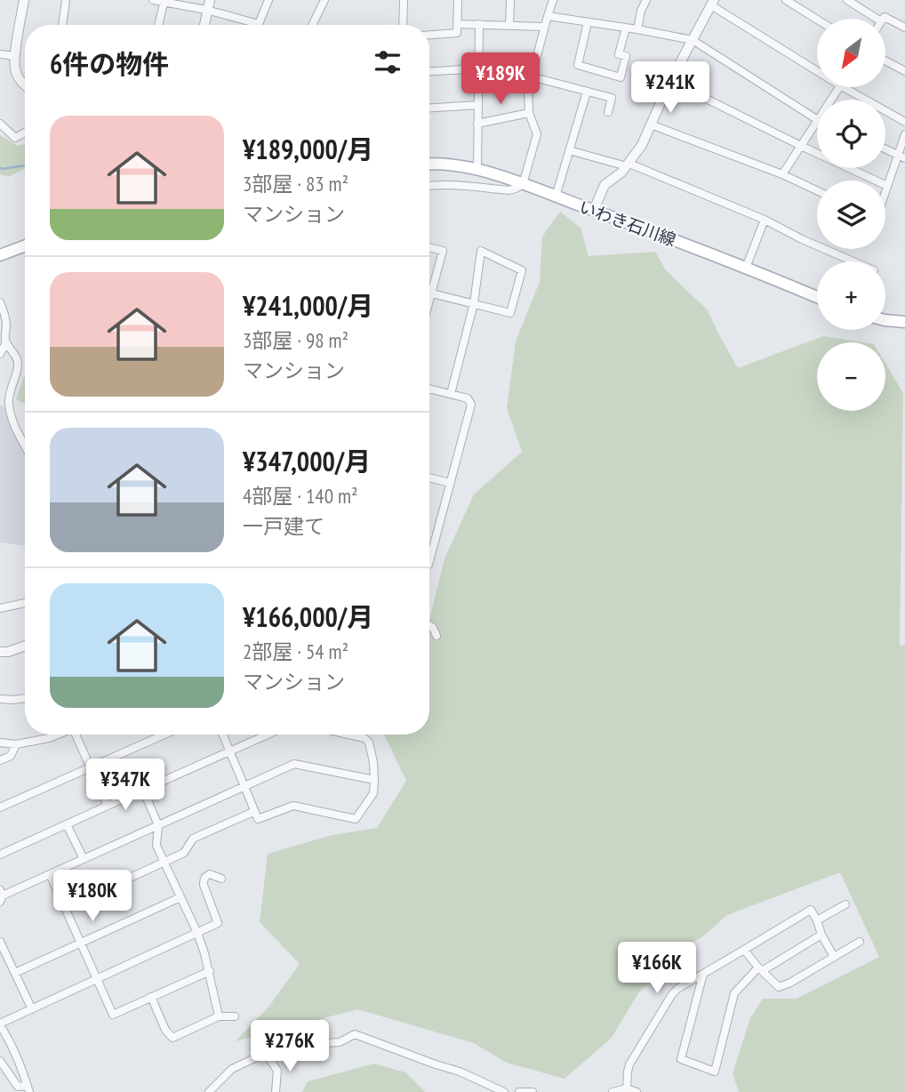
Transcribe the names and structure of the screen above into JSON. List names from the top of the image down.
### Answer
{
  "streets": {
    "main road": ["いわき石川線"]
  },
  "north": "bottom left",
  "page": {
    "map_buttons": ["+", "−"],
    "heading": "6件の物件",
    "price": [
      "¥189K",
      "¥241K",
      "¥347K",
      "¥180K",
      "¥166K",
      "¥276K"
    ],
    "list": [
      {
        "name": "¥189,000/月",
        "note": "3部屋 · 83 m² · マンション"
      },
      {
        "name": "¥241,000/月",
        "note": "3部屋 · 98 m² · マンション"
      },
      {
        "name": "¥347,000/月",
        "note": "4部屋 · 140 m² · 一戸建て"
      },
      {
        "name": "¥166,000/月",
        "note": "2部屋 · 54 m² · マンション"
      }
    ]
  }
}
